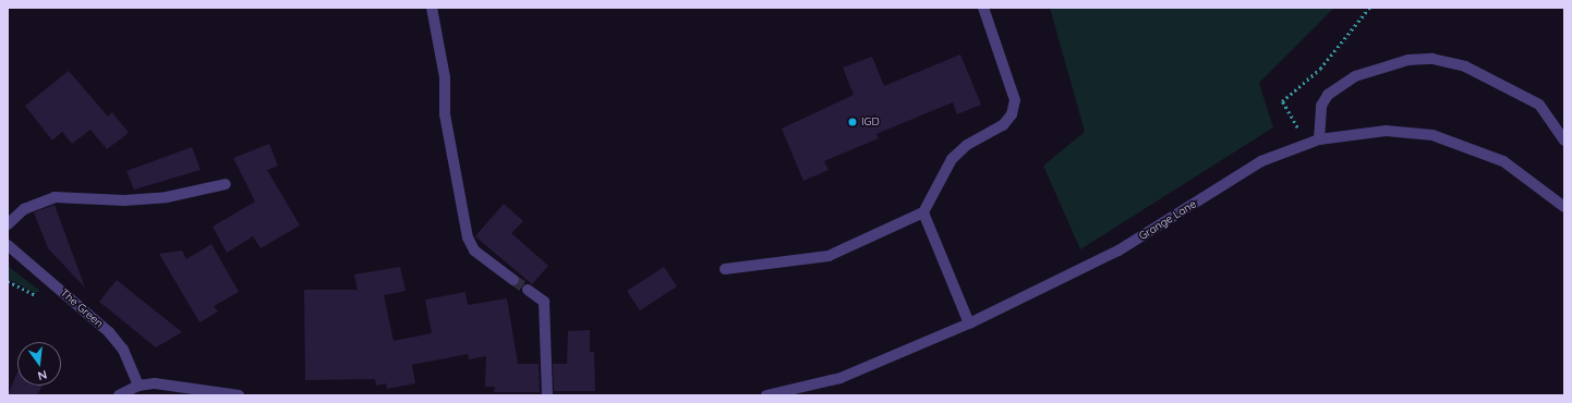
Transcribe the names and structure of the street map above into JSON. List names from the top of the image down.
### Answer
{
  "streets": {
    "street": ["Grange Lane", "The Green"]
  },
  "places": ["IGD"],
  "north": "bottom"
}
